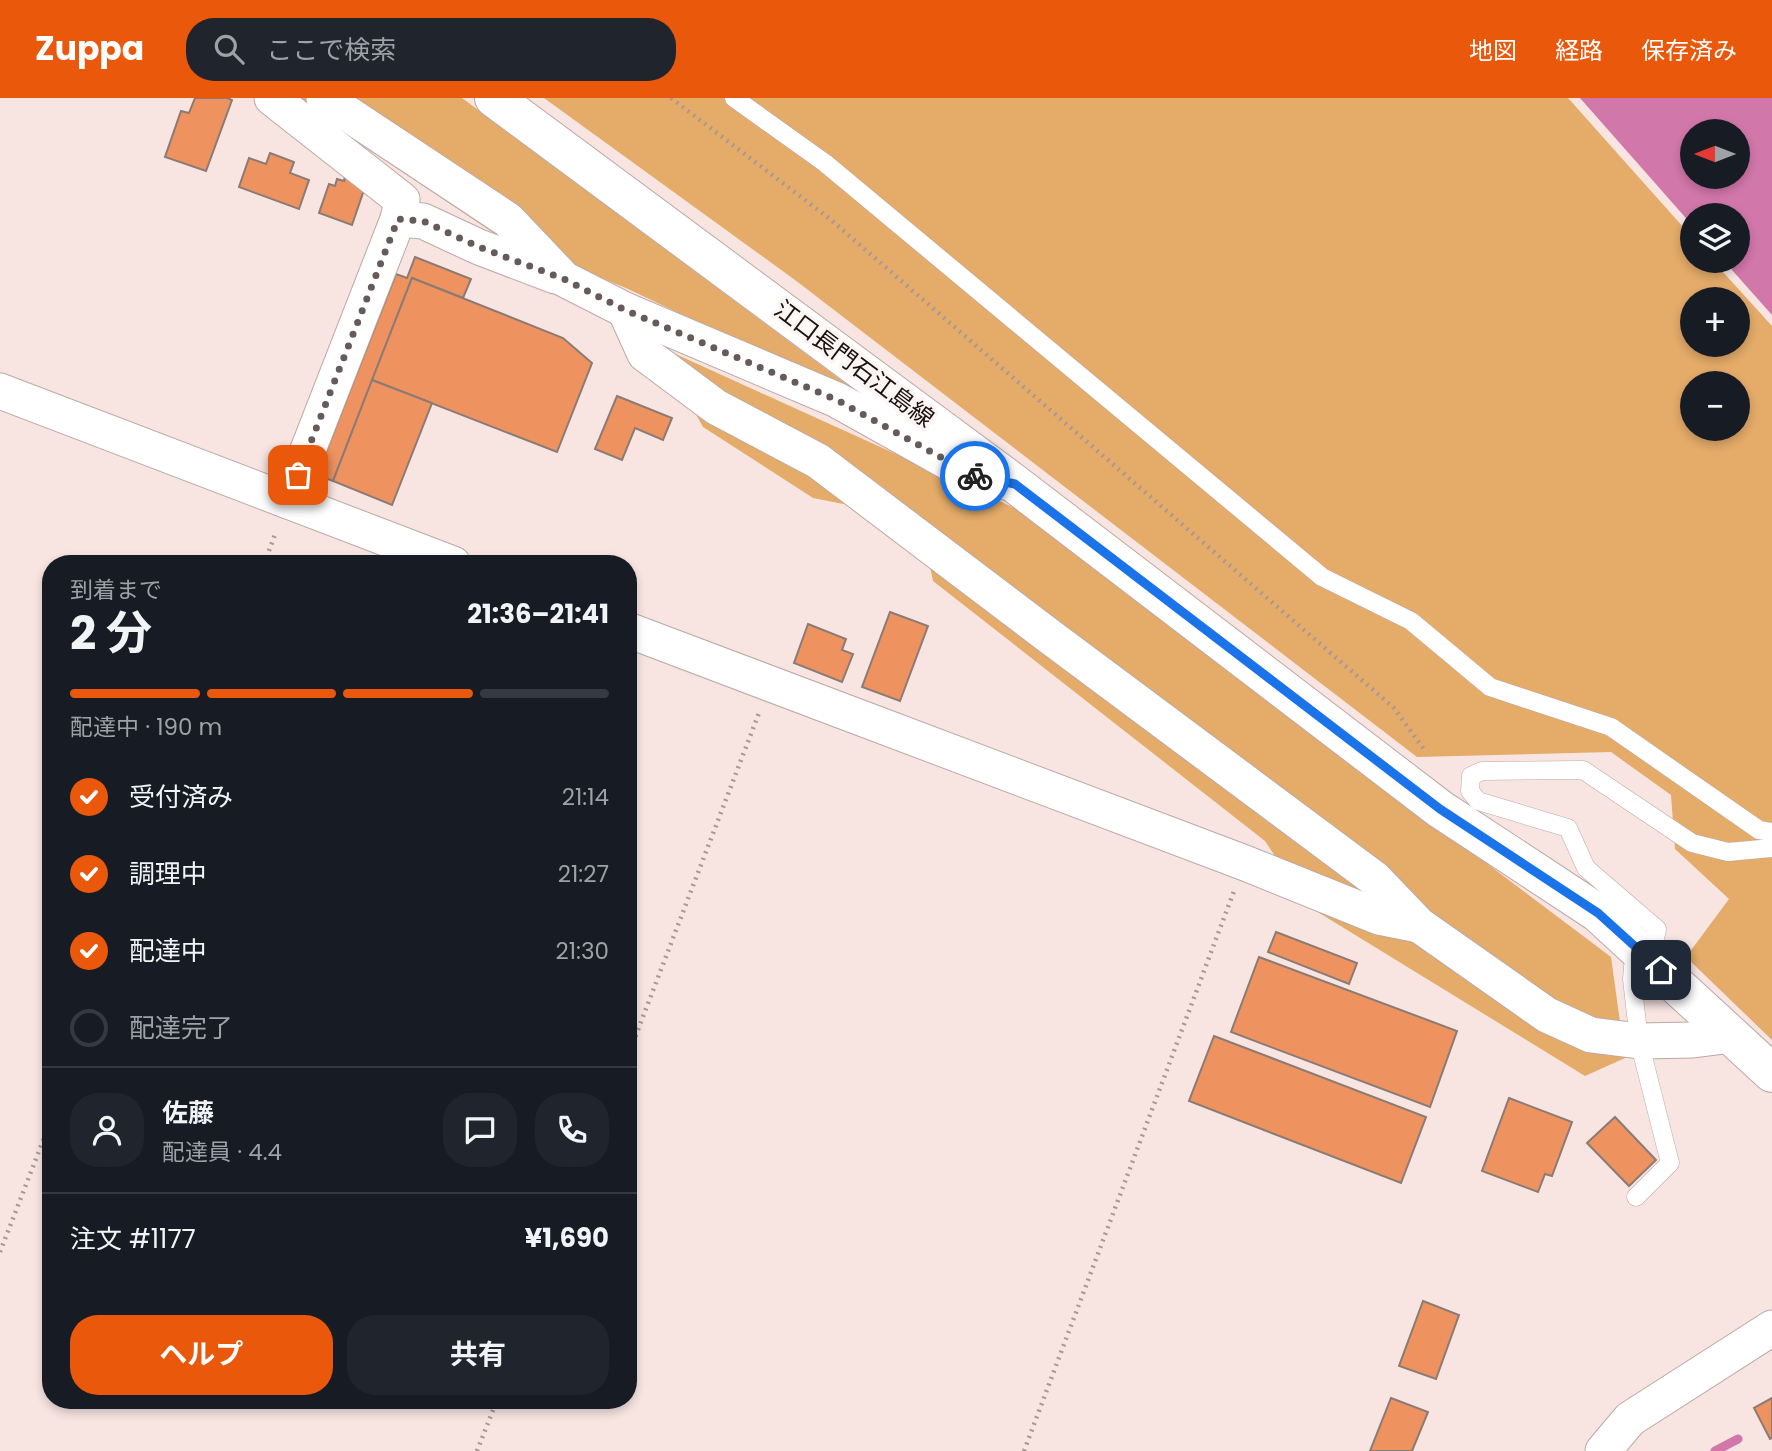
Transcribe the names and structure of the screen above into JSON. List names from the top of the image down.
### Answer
{
  "streets": {
    "main road": ["江口長門石江島線"]
  },
  "north": "left",
  "page": {
    "header": "Zuppa",
    "search": "ここで検索",
    "nav": ["地図", "経路", "保存済み"],
    "map_buttons": ["+", "−"],
    "heading": ["2 分", "到着まで", "21:36–21:41"],
    "panel": [
      "佐藤",
      "配達員 · 4.4",
      "注文 #1177",
      "¥1,690"
    ],
    "bar": "配達中 · 190 m",
    "list": [
      ["受付済み", "21:14"],
      ["調理中", "21:27"],
      ["配達中", "21:30"],
      "配達完了"
    ],
    "buttons": ["ヘルプ", "共有"]
  }
}
